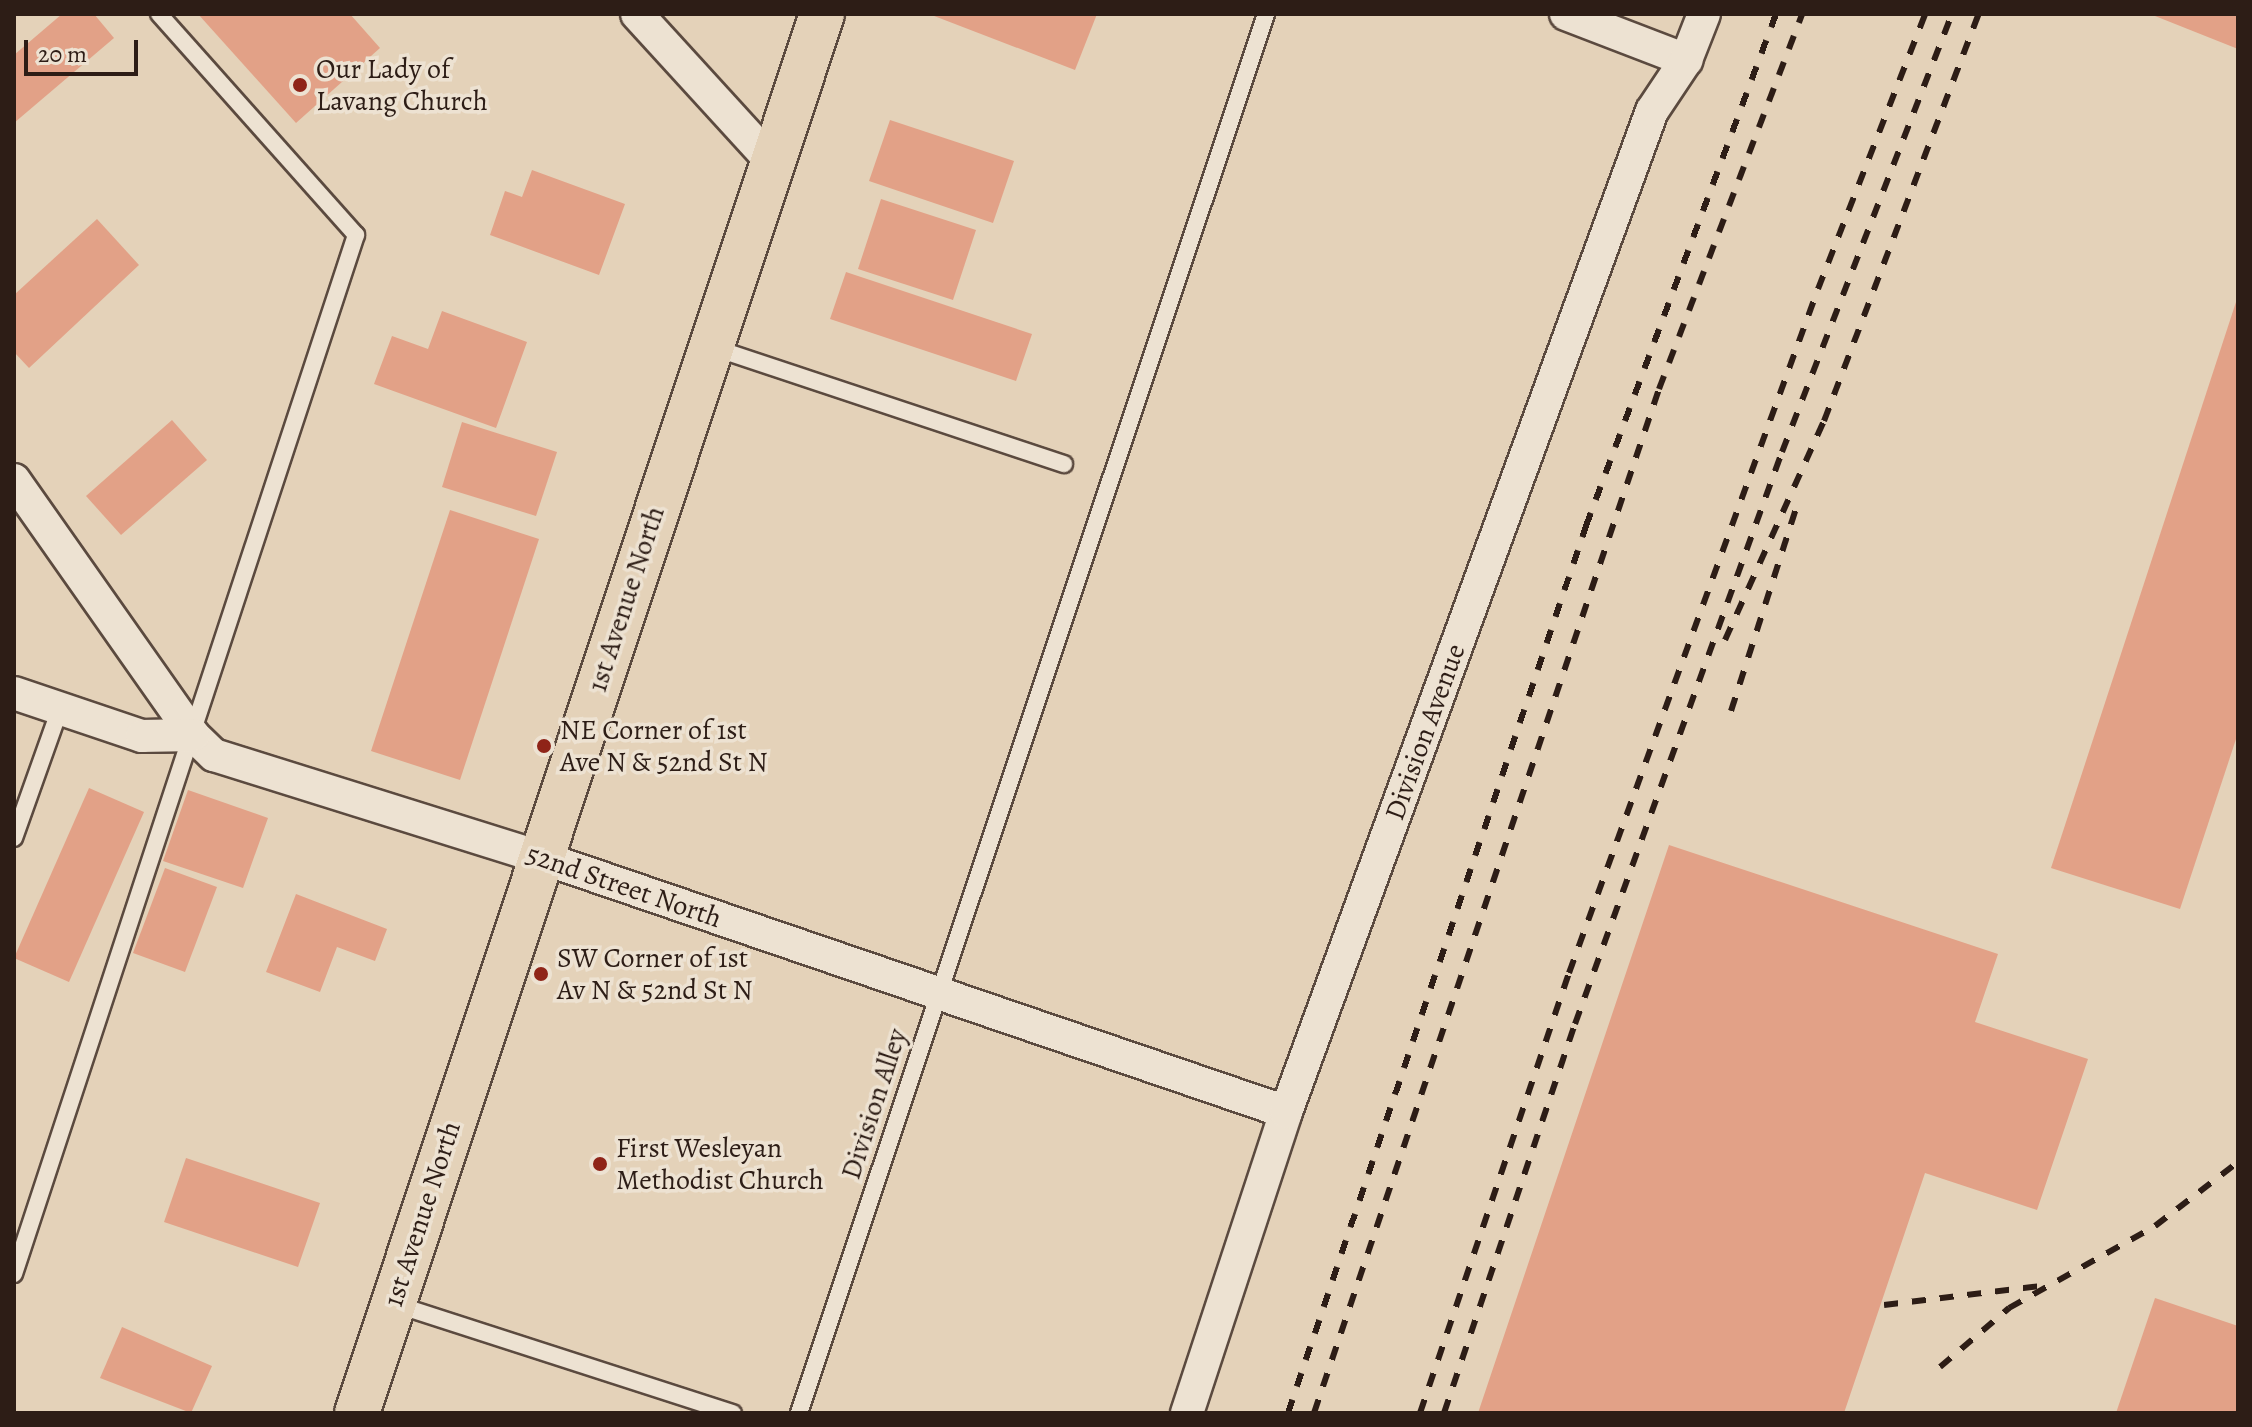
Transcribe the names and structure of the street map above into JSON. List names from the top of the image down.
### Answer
{
  "streets": {
    "main road": ["1st Avenue North"],
    "street": ["Division Avenue", "52nd Street North"],
    "lane": ["Division Alley"]
  },
  "crossings": [
    ["1st Avenue North", "52nd Street North"],
    ["Division Avenue", "52nd Street North"],
    ["52nd Street North", "Division Alley"]
  ],
  "places": [
    "Our Lady of Lavang Church",
    "NE Corner of 1st Ave N & 52nd St N",
    "SW Corner of 1st Av N & 52nd St N",
    "First Wesleyan Methodist Church"
  ],
  "scale_bar": "20 m"
}
